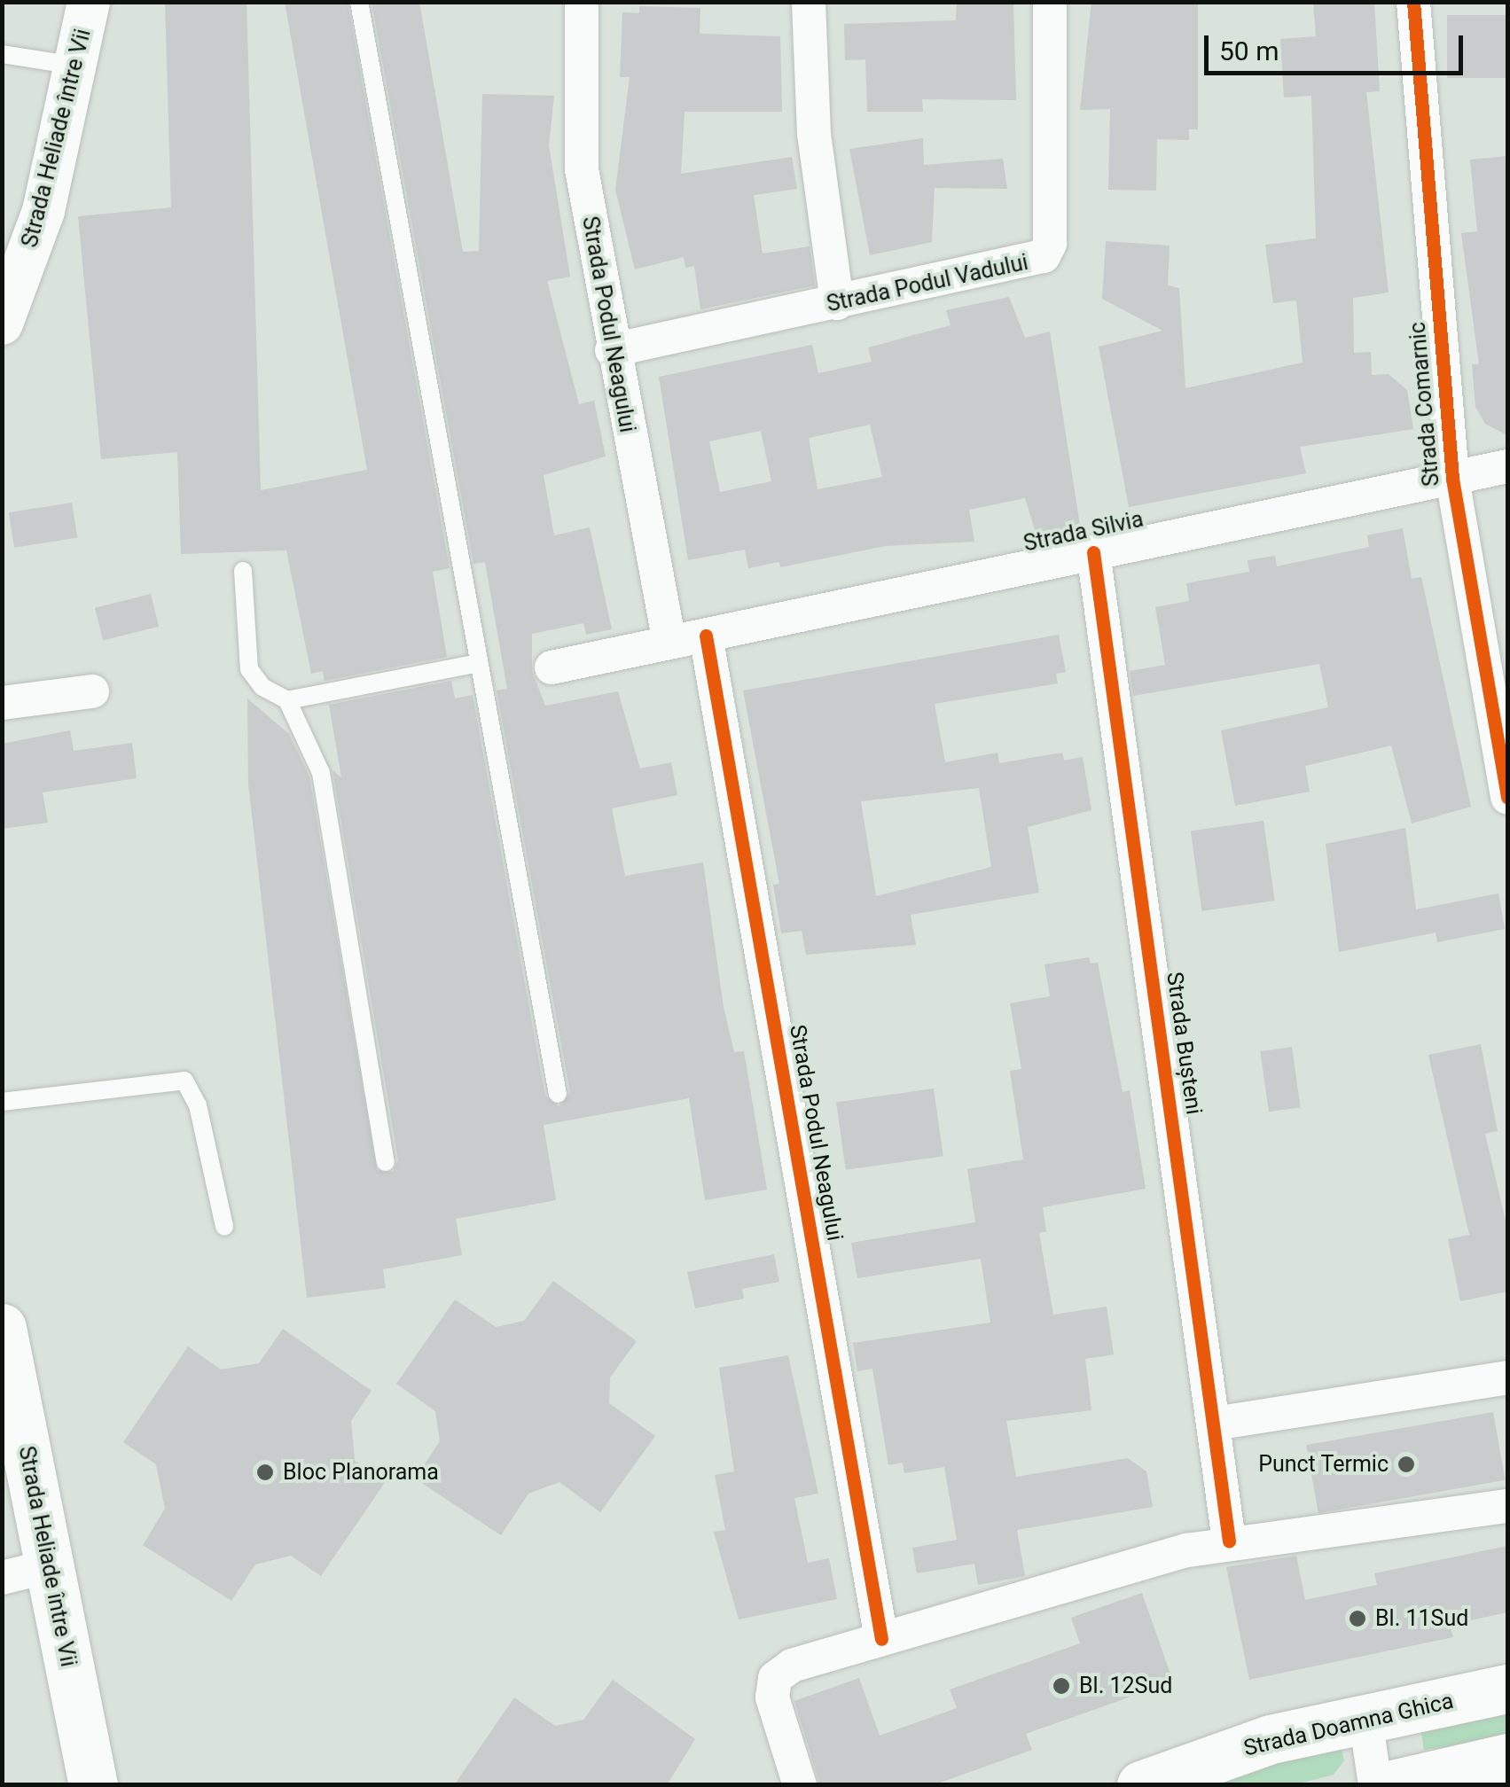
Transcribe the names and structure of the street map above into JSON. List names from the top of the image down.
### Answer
{
  "streets": {
    "main road": ["Strada Heliade între Vii", "Strada Doamna Ghica"],
    "street": [
      "Strada Podul Vadului",
      "Strada Podul Neagului",
      "Strada Comarnic",
      "Strada Silvia",
      "Strada Bușteni"
    ]
  },
  "crossings": [
    ["Strada Podul Vadului", "Strada Podul Neagului"],
    ["Strada Podul Neagului", "Strada Silvia"],
    ["Strada Comarnic", "Strada Silvia"],
    ["Strada Silvia", "Strada Bușteni"]
  ],
  "places": [
    "Punct Termic",
    "Bloc Planorama",
    "Bl. 11Sud",
    "Bl. 12Sud"
  ],
  "scale_bar": "50 m"
}
